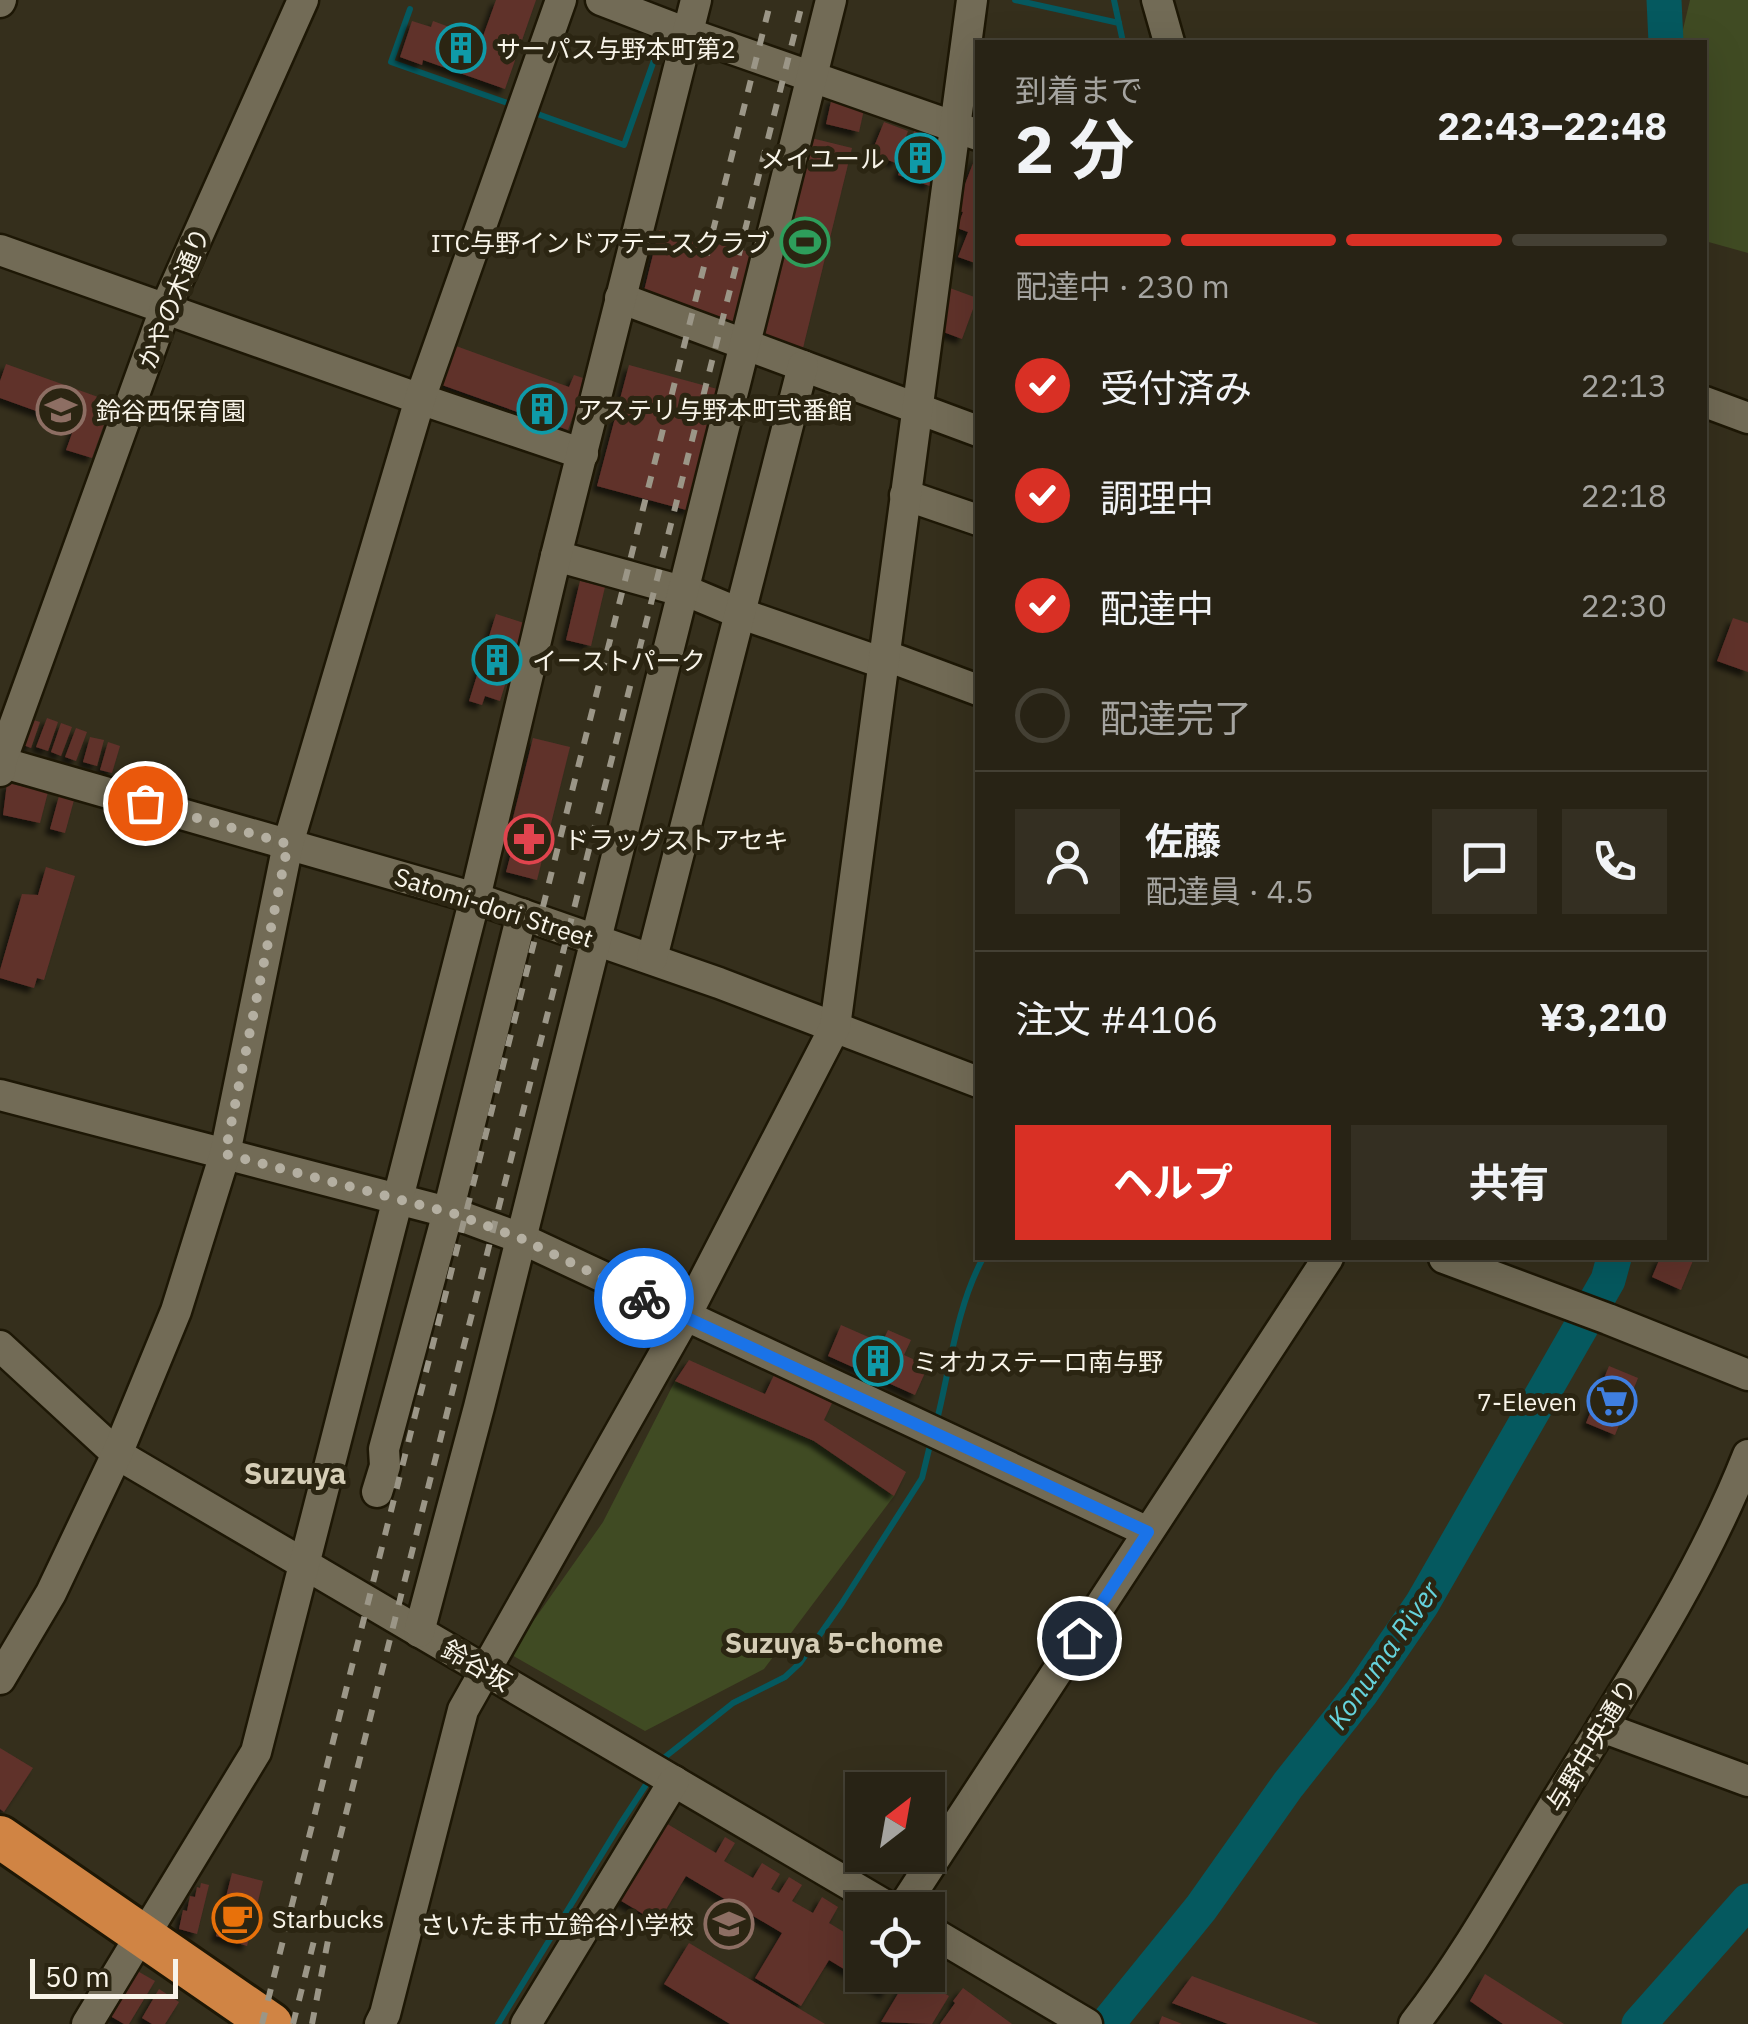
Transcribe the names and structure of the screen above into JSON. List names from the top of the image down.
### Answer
{
  "streets": {
    "street": [
      "かやの木通り",
      "Satomi-dori Street",
      "鈴谷坂",
      "与野中央通り"
    ]
  },
  "crossings": [
    ["かやの木通り", "Satomi-dori Street"]
  ],
  "districts": ["Suzuya", "Suzuya 5-chome"],
  "water": ["Konuma River"],
  "places": {
    "building": [
      "サーパス与野本町第2",
      "メイユール",
      "アステリ与野本町弐番館",
      "イーストパーク",
      "ミオカステーロ南与野"
    ],
    "sports": ["ITC与野インドアテニスクラブ"],
    "school or university": ["鈴谷西保育園", "さいたま市立鈴谷小学校"],
    "pharmacy": ["ドラッグストアセキ"],
    "supermarket": ["7-Eleven"],
    "cafe": ["Starbucks"]
  },
  "scale_bar": "50 m",
  "north": "top right",
  "page": {
    "heading": ["2 分", "到着まで", "22:43–22:48"],
    "panel": [
      "佐藤",
      "配達員 · 4.5",
      "注文 #4106",
      "¥3,210"
    ],
    "bar": "配達中 · 230 m",
    "list": [
      ["受付済み", "22:13"],
      ["調理中", "22:18"],
      ["配達中", "22:30"],
      "配達完了"
    ],
    "buttons": ["ヘルプ", "共有"],
    "scale": "50 m"
  }
}
